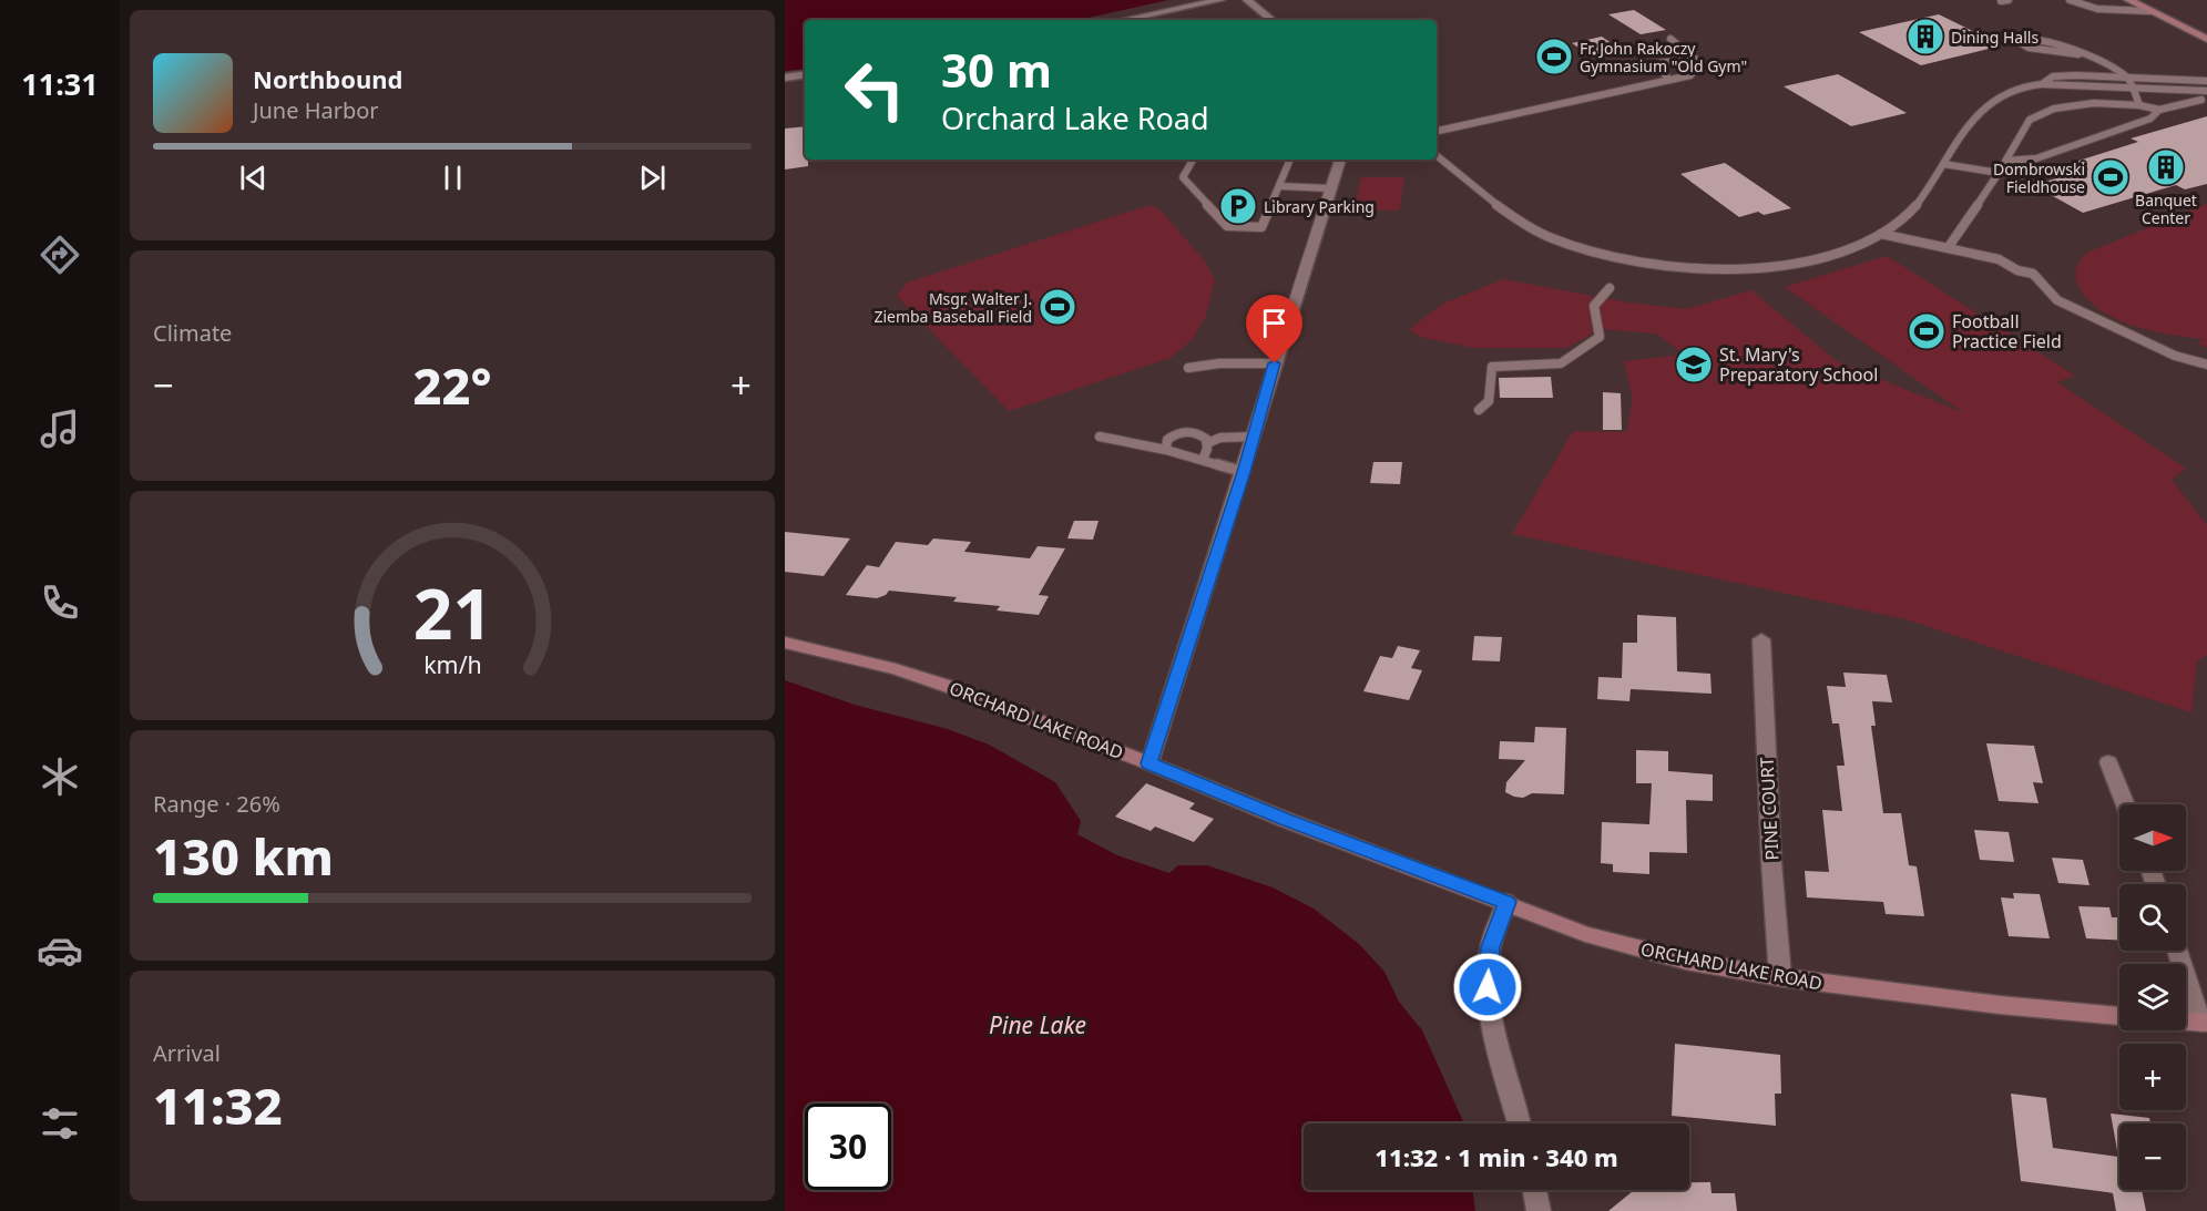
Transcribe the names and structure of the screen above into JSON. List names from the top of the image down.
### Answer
{
  "streets": {
    "main road": ["ORCHARD LAKE ROAD"],
    "street": ["PINE COURT"]
  },
  "crossings": [
    ["ORCHARD LAKE ROAD", "PINE COURT"]
  ],
  "water": ["Pine Lake"],
  "places": {
    "building": ["Dining Halls", "Banquet Center"],
    "sports": [
      "Fr. John Rakoczy Gymnasium \"Old Gym\"",
      "Dombrowski Fieldhouse",
      "Msgr. Walter J. Ziemba Baseball Field",
      "Football Practice Field"
    ],
    "parking": ["Library Parking"],
    "school or university": ["St. Mary's Preparatory School"]
  },
  "north": "right",
  "page": {
    "tabs": "11:31",
    "turn": ["30 m", "Orchard Lake Road"],
    "song": ["Northbound", "June Harbor"],
    "tile": [
      "Climate",
      ["Range · 26%", "130 km"],
      ["Arrival", "11:32"]
    ],
    "heat": ["−", "22°", "+"],
    "map_buttons": ["+", "−"],
    "limit": "30",
    "trip": "11:32 · 1 min · 340 m",
    "gauge": ["21", "km/h"]
  }
}
